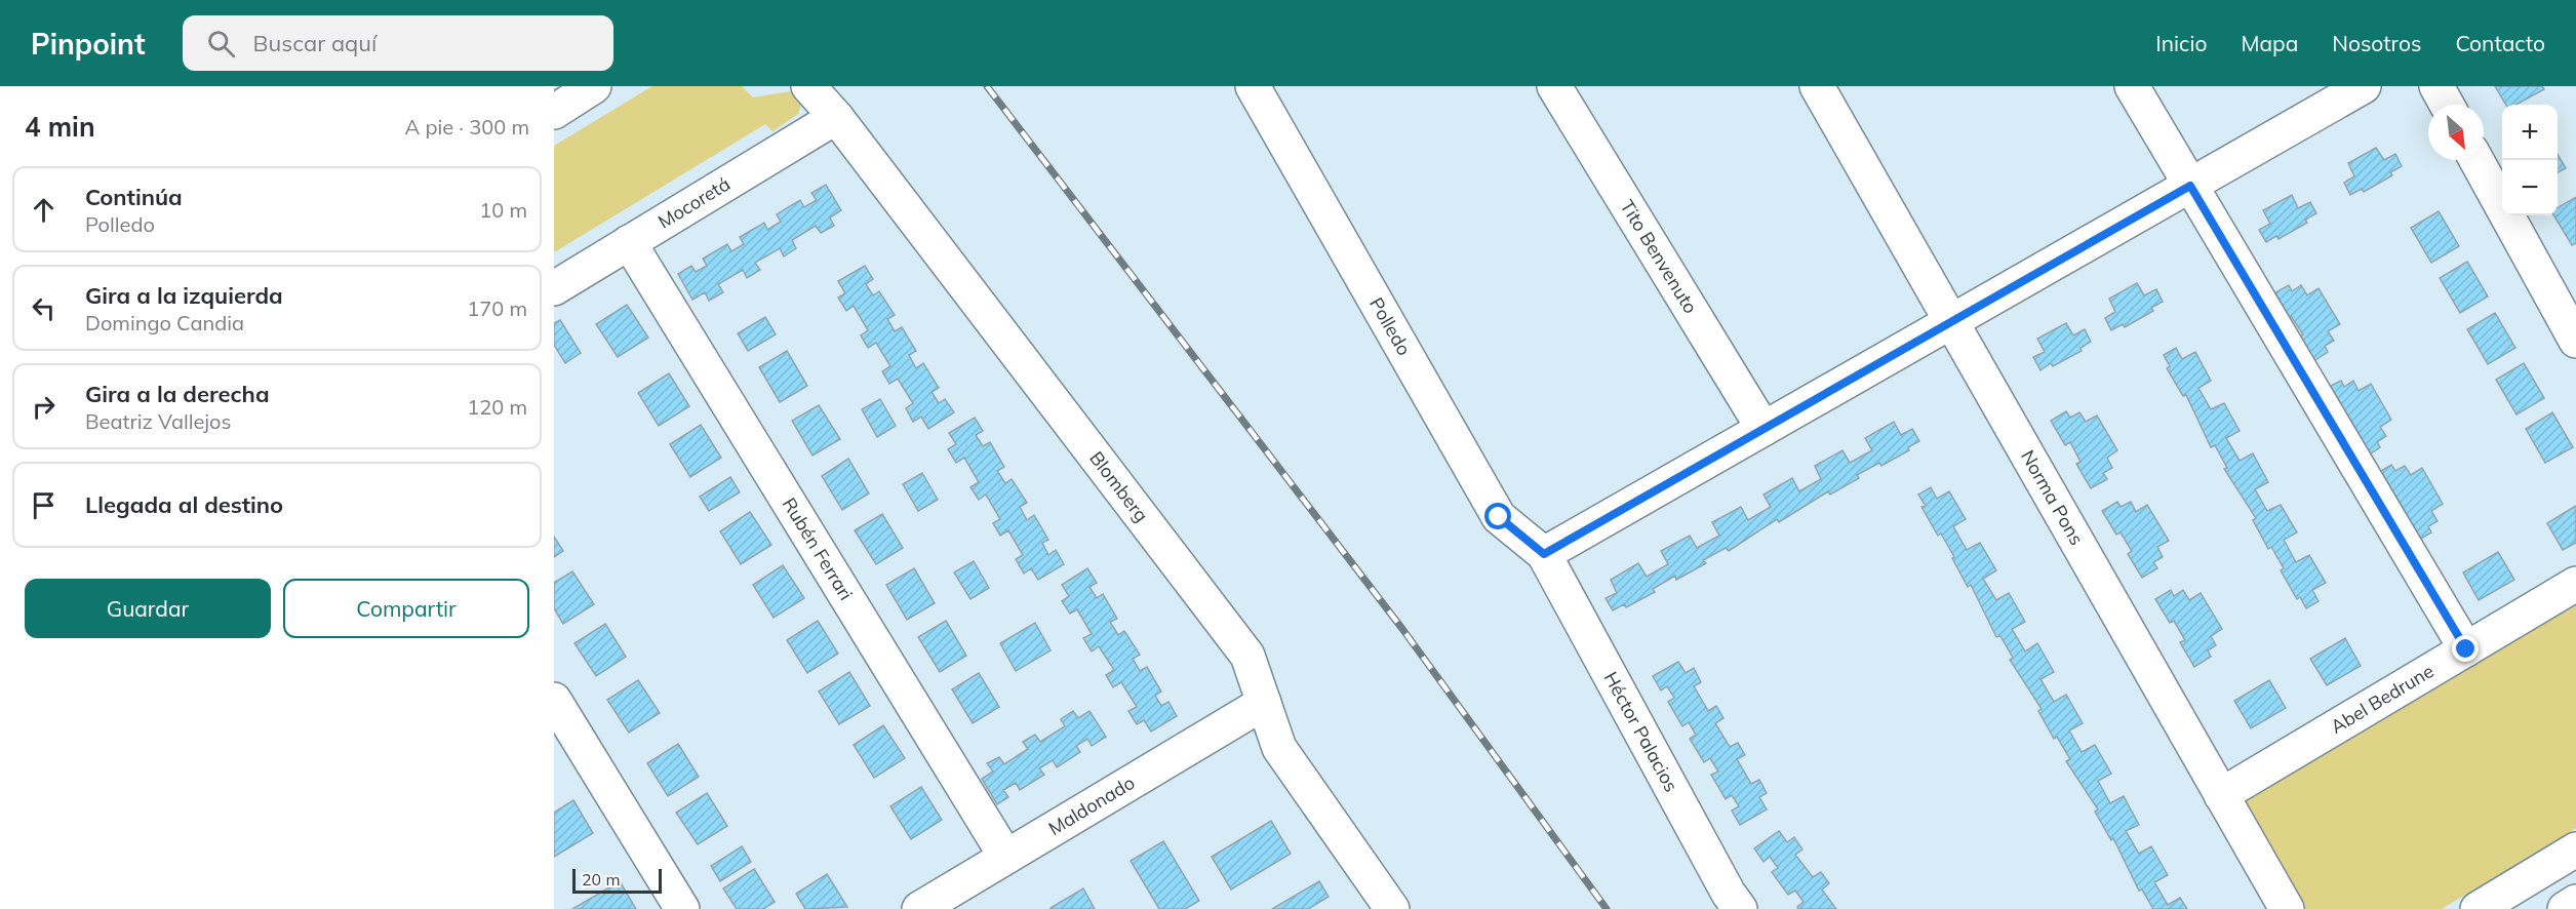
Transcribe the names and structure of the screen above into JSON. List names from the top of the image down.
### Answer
{
  "streets": {
    "street": [
      "Mocoretá",
      "Tito Benvenuto",
      "Polledo",
      "Blomberg",
      "Norma Pons",
      "Rubén Ferrari",
      "Abel Bedrune",
      "Héctor Palacios",
      "Maldonado"
    ]
  },
  "crossings": [
    ["Mocoretá", "Blomberg"],
    ["Mocoretá", "Rubén Ferrari"],
    ["Polledo", "Héctor Palacios"],
    ["Blomberg", "Maldonado"],
    ["Norma Pons", "Abel Bedrune"],
    ["Rubén Ferrari", "Maldonado"]
  ],
  "scale_bar": "20 m",
  "north": "bottom right",
  "page": {
    "header": "Pinpoint",
    "search": "Buscar aquí",
    "nav": [
      "Inicio",
      "Mapa",
      "Nosotros",
      "Contacto"
    ],
    "heading": ["4 min", "A pie · 300 m"],
    "map_buttons": ["+", "−"],
    "list": [
      ["Continúa", "Polledo", "10 m"],
      ["Gira a la izquierda", "Domingo Candia", "170 m"],
      ["Gira a la derecha", "Beatriz Vallejos", "120 m"],
      "Llegada al destino"
    ],
    "buttons": ["Guardar", "Compartir"],
    "scale": "20 m"
  }
}
